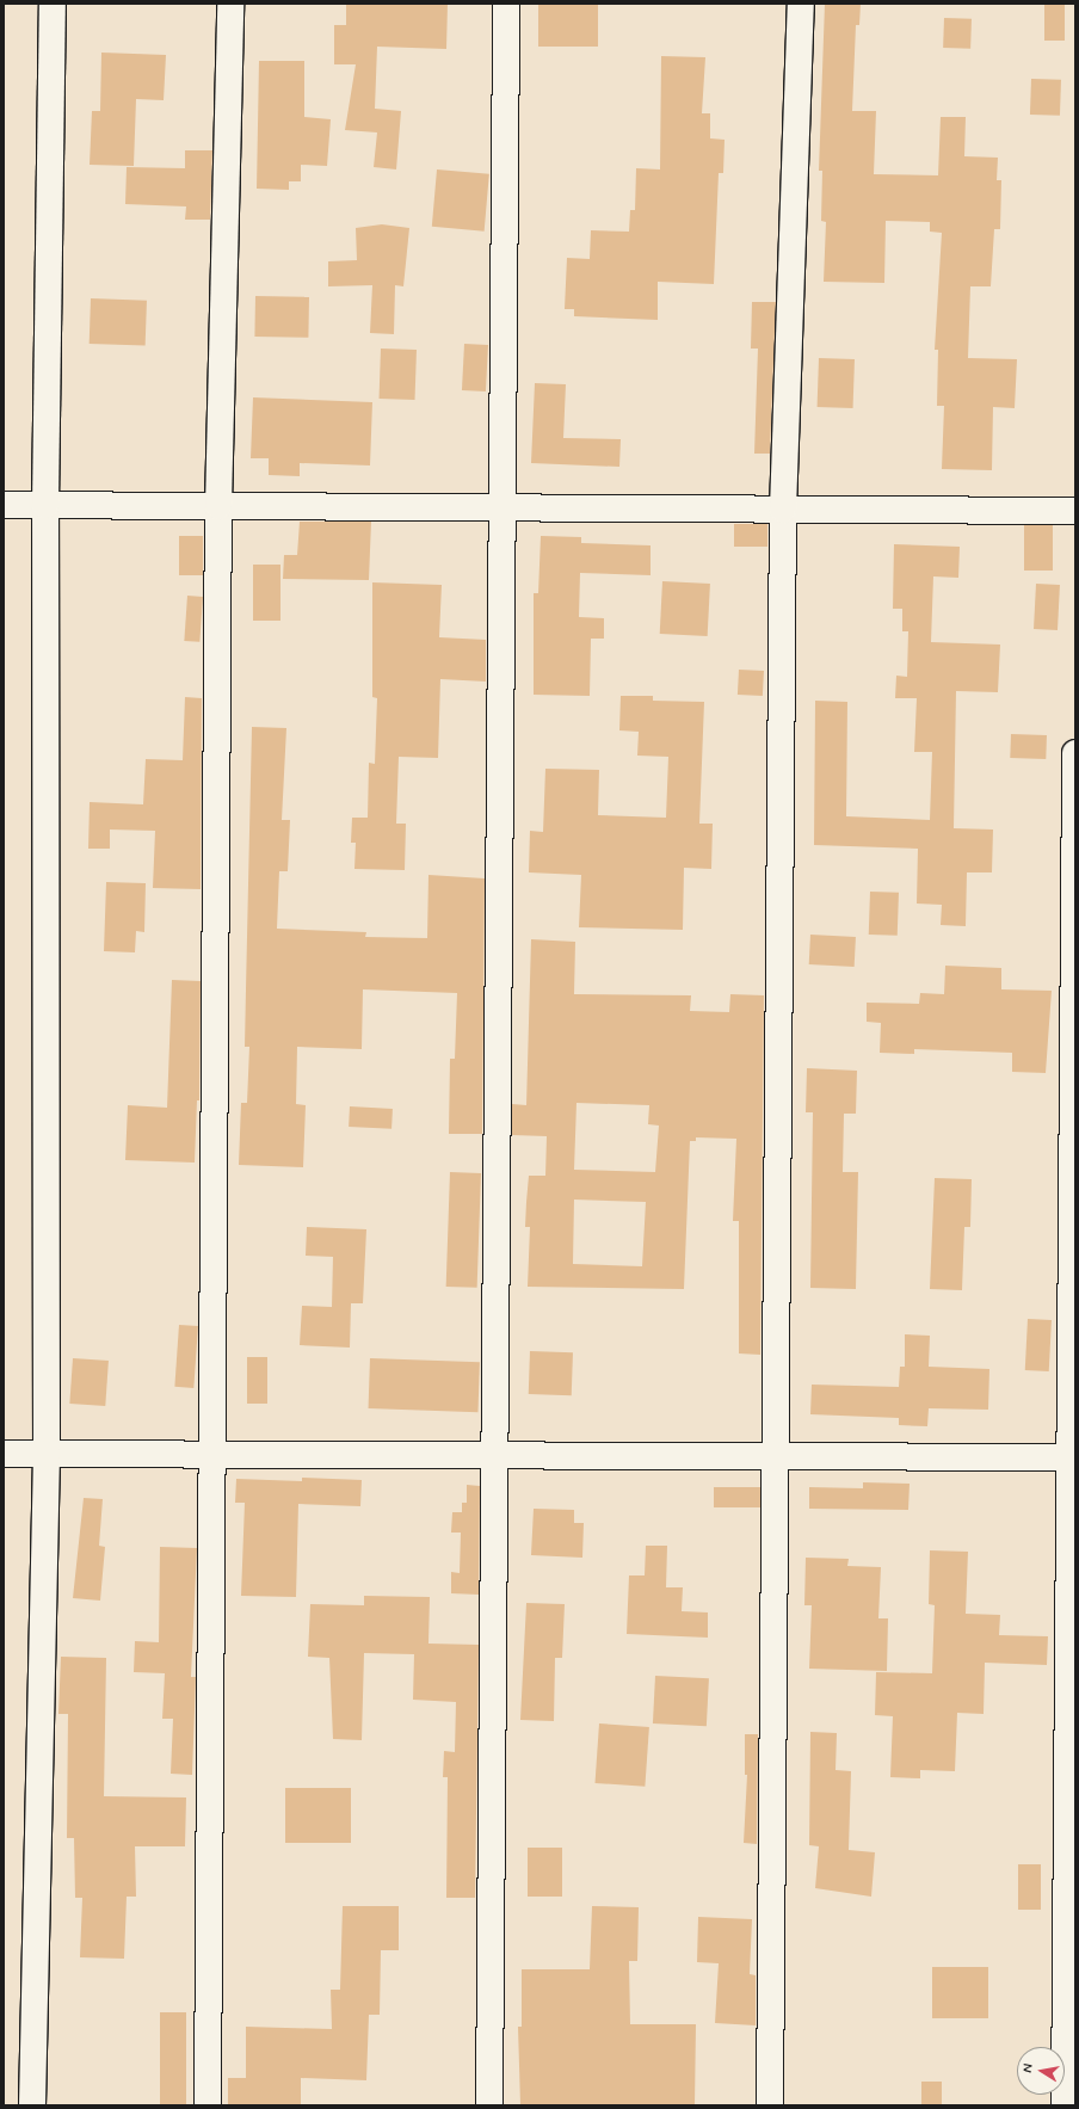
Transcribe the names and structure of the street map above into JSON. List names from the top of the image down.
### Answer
{
  "north": "left"
}
